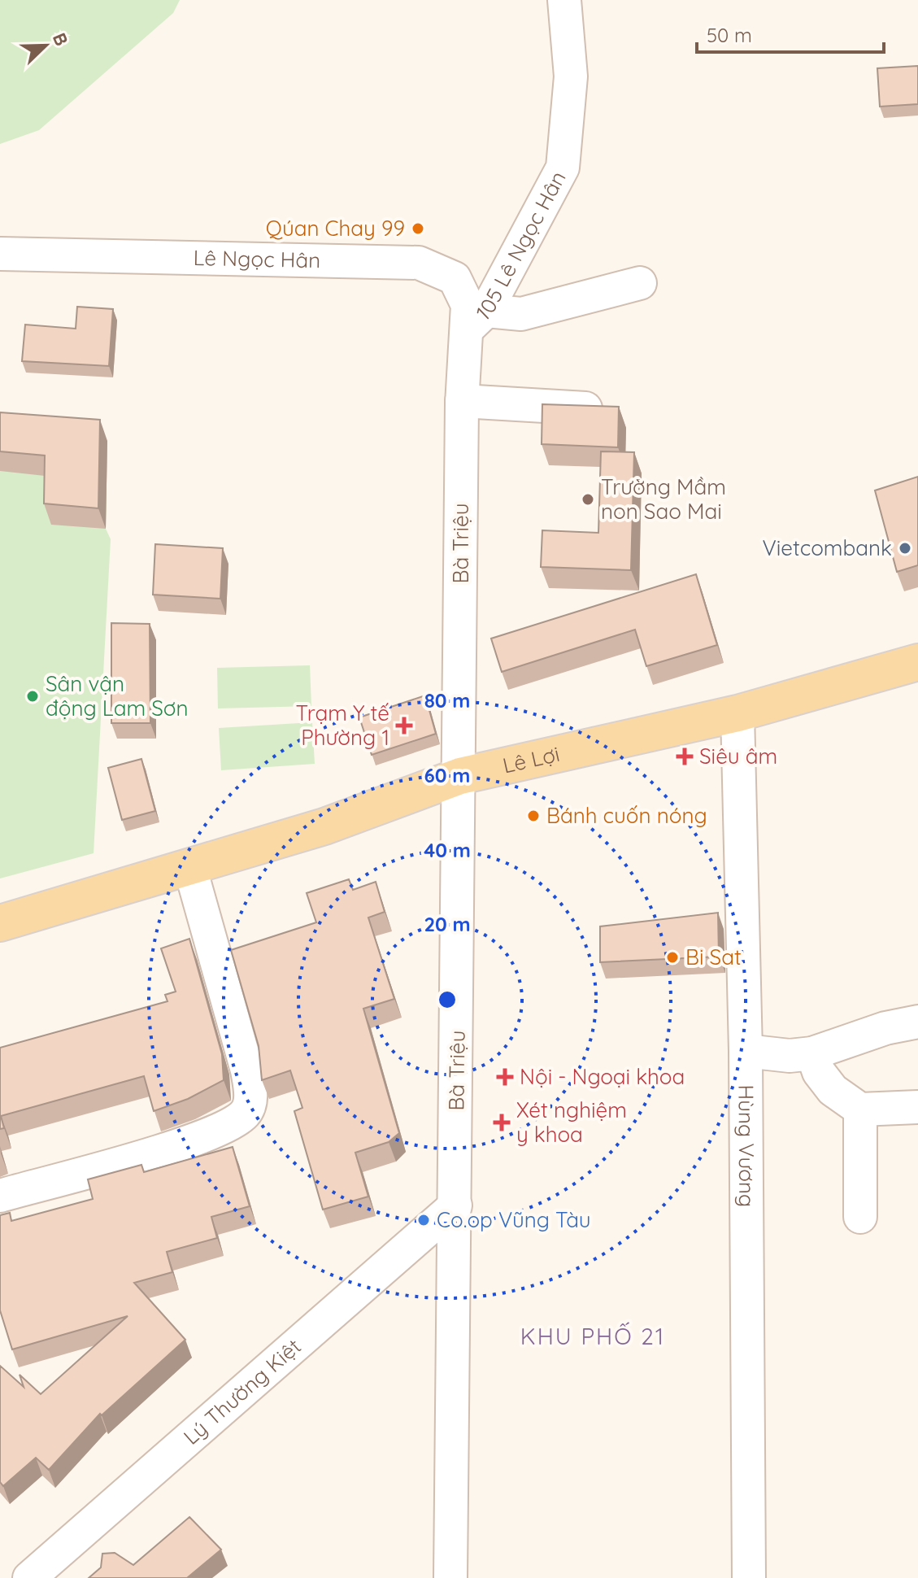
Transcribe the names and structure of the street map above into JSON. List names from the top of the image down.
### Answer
{
  "streets": {
    "main road": ["Lê Lợi"],
    "street": [
      "105 Lê Ngọc Hân",
      "Lê Ngọc Hân",
      "Bà Triệu",
      "Hùng Vương",
      "Lý Thường Kiệt"
    ]
  },
  "crossings": [
    ["105 Lê Ngọc Hân", "Lê Ngọc Hân"],
    ["105 Lê Ngọc Hân", "Bà Triệu"],
    ["Lê Ngọc Hân", "Bà Triệu"],
    ["Bà Triệu", "Lê Lợi"],
    ["Bà Triệu", "Lý Thường Kiệt"],
    ["Lê Lợi", "Hùng Vương"]
  ],
  "districts": ["KHU PHỐ 21"],
  "places": {
    "other": [
      "Qúan Chay 99",
      "Trường Mầm non Sao Mai",
      "Vietcombank",
      "Sân vận động Lam Sơn",
      "Bánh cuốn nóng",
      "Bi Sat",
      "Co.op Vũng Tàu"
    ],
    "health": [
      "Trạm Y tế Phường 1",
      "Siêu âm",
      "Nội - Ngoại khoa",
      "Xét nghiệm y khoa"
    ]
  },
  "scale_bar": "50 m",
  "north": "top right",
  "rings": [
    "80 m",
    "60 m",
    "40 m",
    "20 m"
  ]
}
